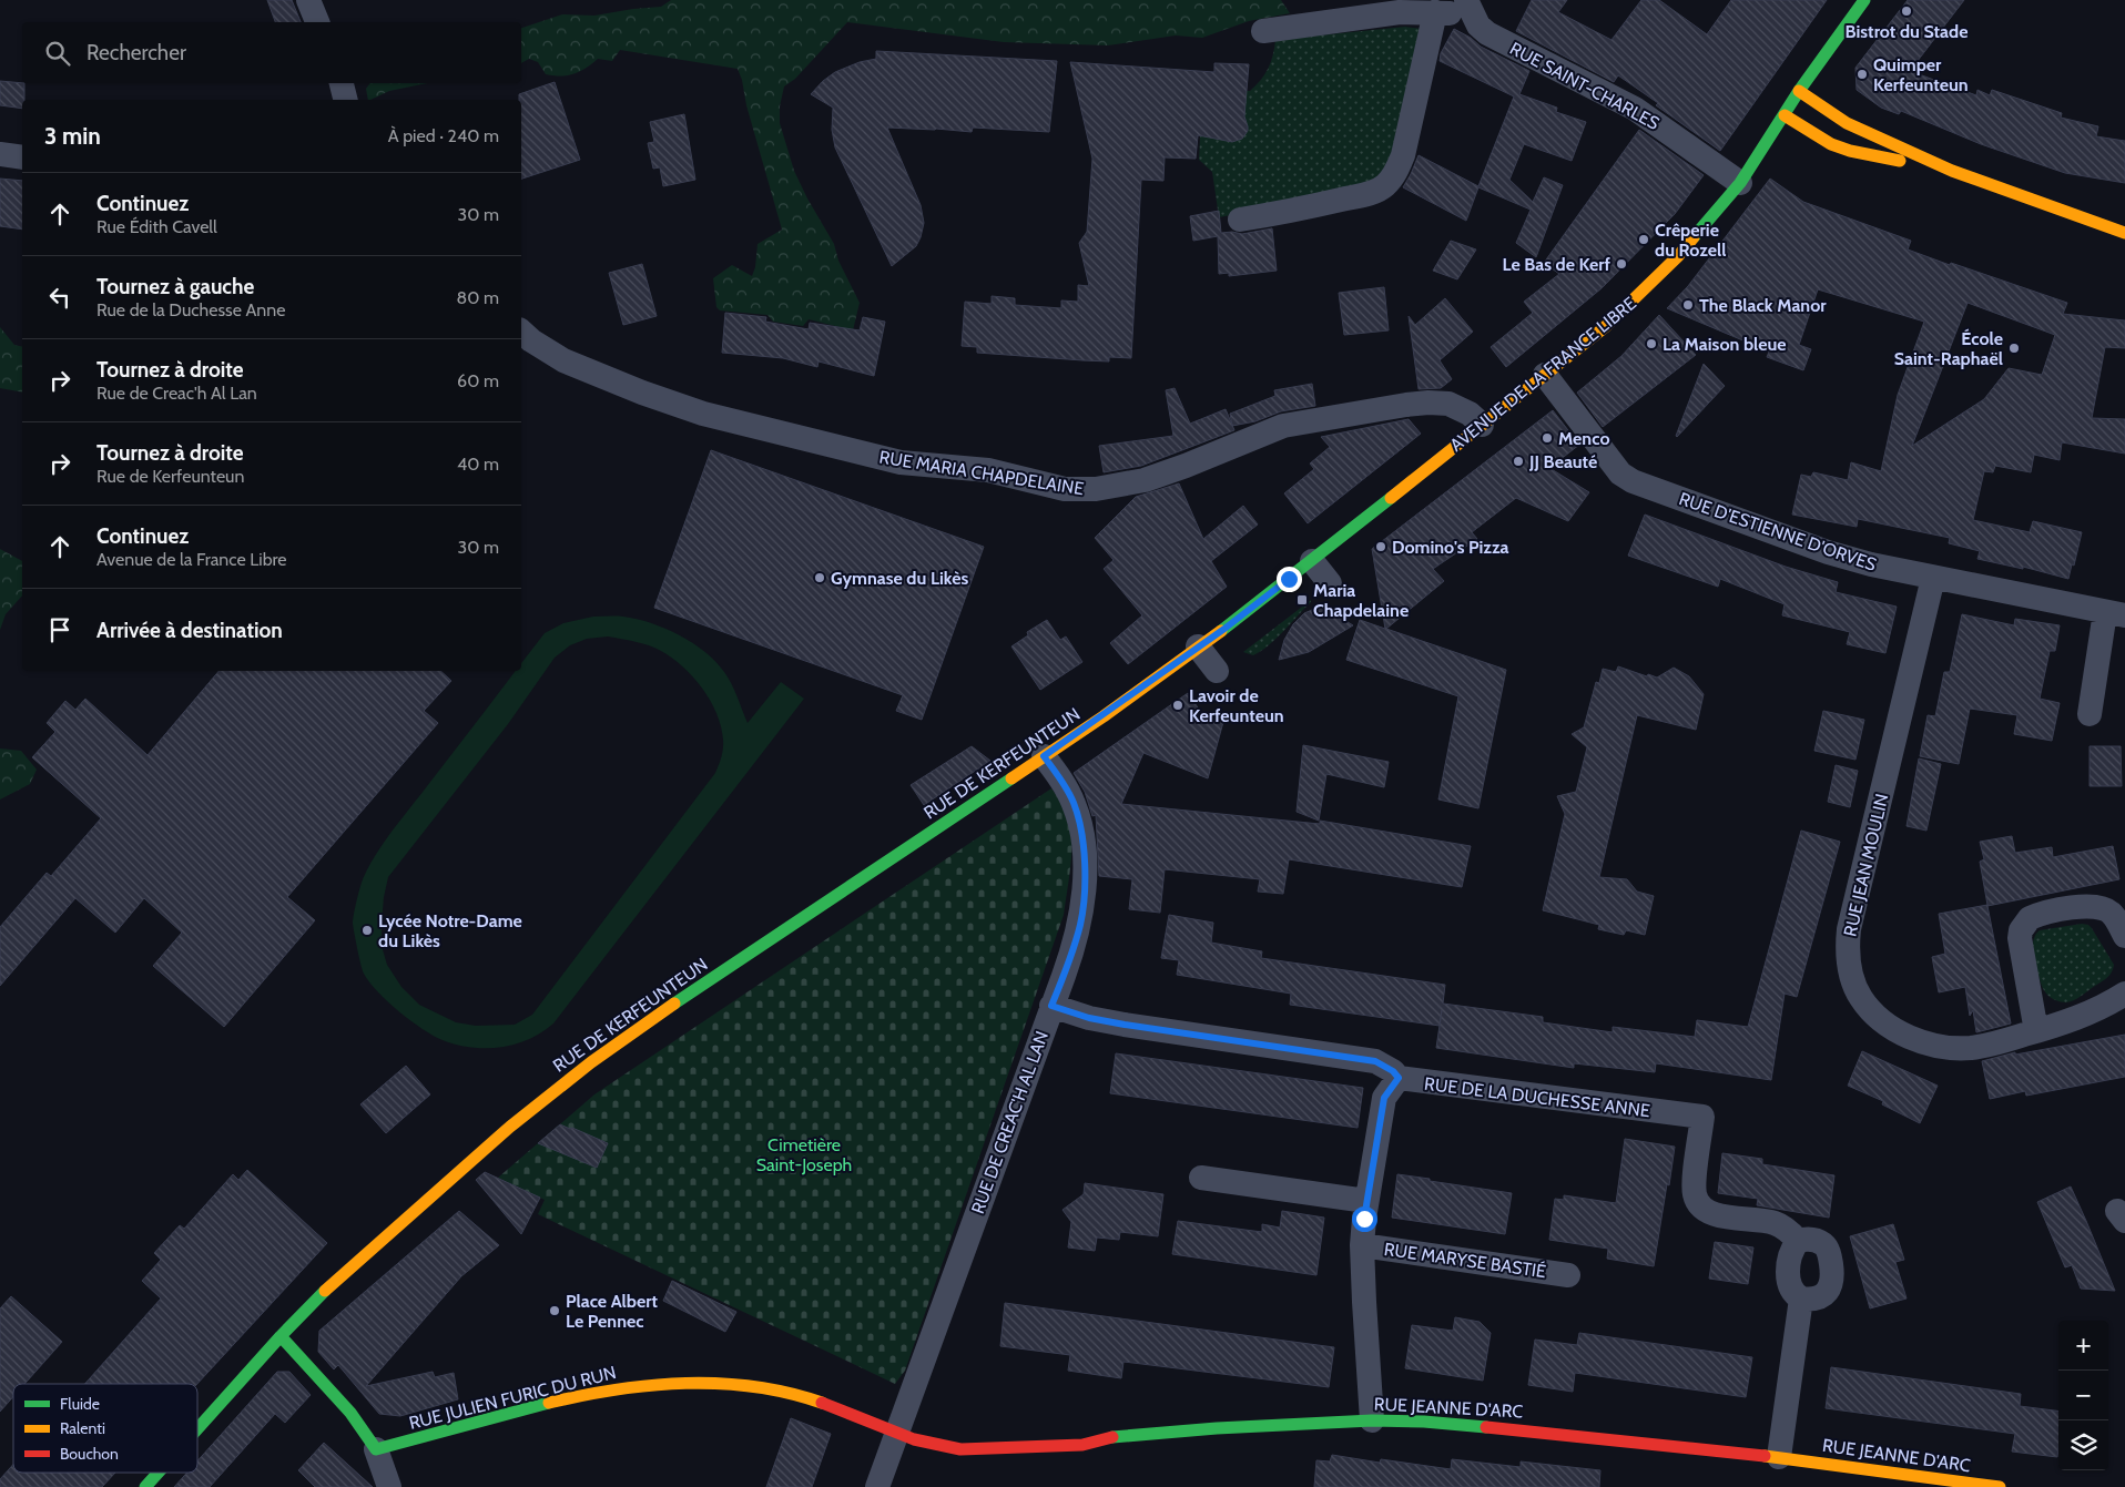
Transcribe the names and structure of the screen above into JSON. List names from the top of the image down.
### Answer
{
  "streets": {
    "street": [
      "RUE SAINT-CHARLES",
      "AVENUE DE LA FRANCE LIBRE",
      "RUE MARIA CHAPDELAINE",
      "RUE D'ESTIENNE D'ORVES",
      "RUE DE KERFEUNTEUN",
      "RUE JEAN MOULIN",
      "RUE DE LA DUCHESSE ANNE",
      "RUE DE CREAC'H AL LAN",
      "RUE MARYSE BASTIÉ",
      "RUE JULIEN FURIC DU RUN",
      "RUE JEANNE D'ARC"
    ]
  },
  "crossings": [
    ["RUE SAINT-CHARLES", "AVENUE DE LA FRANCE LIBRE"],
    ["AVENUE DE LA FRANCE LIBRE", "RUE MARIA CHAPDELAINE"],
    ["AVENUE DE LA FRANCE LIBRE", "RUE D'ESTIENNE D'ORVES"],
    ["AVENUE DE LA FRANCE LIBRE", "RUE DE KERFEUNTEUN"],
    ["RUE D'ESTIENNE D'ORVES", "RUE JEAN MOULIN"],
    ["RUE DE KERFEUNTEUN", "RUE DE CREAC'H AL LAN"],
    ["RUE DE LA DUCHESSE ANNE", "RUE DE CREAC'H AL LAN"],
    ["RUE DE CREAC'H AL LAN", "RUE JULIEN FURIC DU RUN"],
    ["RUE DE CREAC'H AL LAN", "RUE JEANNE D'ARC"],
    ["RUE JULIEN FURIC DU RUN", "RUE JEANNE D'ARC"]
  ],
  "parks": ["Cimetière Saint-Joseph"],
  "places": {
    "other": [
      "Bistrot du Stade",
      "Quimper Kerfeunteun",
      "Crêperie du Rozell",
      "Le Bas de Kerf",
      "The Black Manor",
      "La Maison bleue",
      "École Saint-Raphaël",
      "Menco",
      "JJ Beauté",
      "Domino's Pizza",
      "Gymnase du Likès",
      "Lavoir de Kerfeunteun",
      "Lycée Notre-Dame du Likès",
      "Place Albert Le Pennec"
    ],
    "transit": ["Maria Chapdelaine"]
  },
  "legend": ["Fluide", "Ralenti", "Bouchon"],
  "page": {
    "search": "Rechercher",
    "heading": ["3 min", "À pied · 240 m"],
    "list": [
      ["Continuez", "Rue Édith Cavell", "30 m"],
      ["Tournez à gauche", "Rue de la Duchesse Anne", "80 m"],
      ["Tournez à droite", "Rue de Creac'h Al Lan", "60 m"],
      ["Tournez à droite", "Rue de Kerfeunteun", "40 m"],
      ["Continuez", "Avenue de la France Libre", "30 m"],
      "Arrivée à destination"
    ],
    "map_buttons": ["+", "−"]
  }
}
